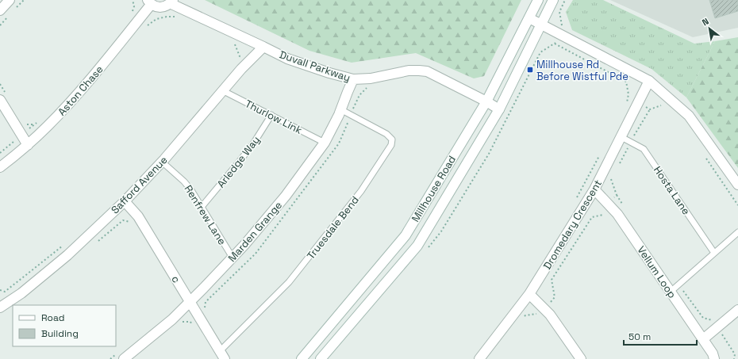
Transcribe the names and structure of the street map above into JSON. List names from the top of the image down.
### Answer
{
  "streets": {
    "street": [
      "Duvall Parkway",
      "Aston Chase",
      "Safford Avenue",
      "Millhouse Road",
      "Dromedary Crescent",
      "Marden Grange",
      "Vellum Loop",
      "c"
    ],
    "lane": [
      "Thurlow Link",
      "Arledge Way",
      "Hosta Lane",
      "Renfrew Lane",
      "Truesdale Bend"
    ]
  },
  "crossings": [
    ["Duvall Parkway", "Safford Avenue"],
    ["Duvall Parkway", "Millhouse Road"],
    ["Duvall Parkway", "Marden Grange"],
    ["Thurlow Link", "Arledge Way"],
    ["Thurlow Link", "Safford Avenue"],
    ["Thurlow Link", "Marden Grange"],
    ["Arledge Way", "Renfrew Lane"],
    ["Safford Avenue", "Renfrew Lane"],
    ["Safford Avenue", "c"],
    ["Hosta Lane", "Dromedary Crescent"],
    ["Renfrew Lane", "Marden Grange"],
    ["Dromedary Crescent", "Vellum Loop"],
    ["Truesdale Bend", "Marden Grange"],
    ["Truesdale Bend", "c"],
    ["Marden Grange", "c"]
  ],
  "places": {
    "transit": ["Millhouse Rd Before Wistful Pde"]
  },
  "legend": ["Road", "Building"],
  "scale_bar": "50 m",
  "north": "top left"
}
